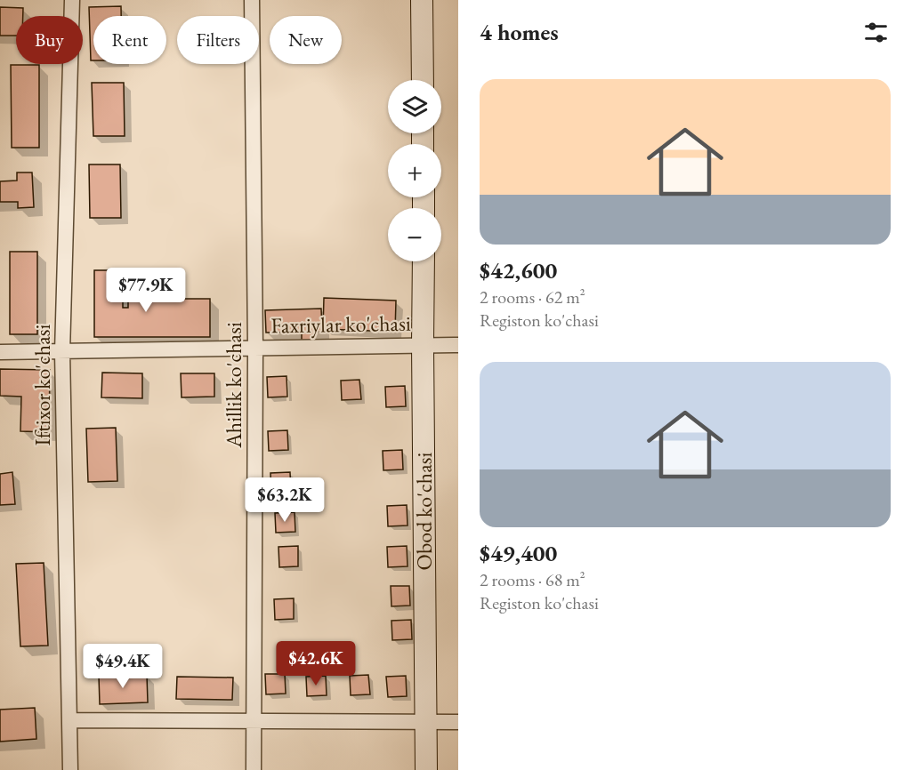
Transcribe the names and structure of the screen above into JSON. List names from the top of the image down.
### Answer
{
  "streets": {
    "street": [
      "Faxriylar ko'chasi",
      "Iftixor ko'chasi",
      "Ahillik ko'chasi",
      "Obod ko'chasi"
    ]
  },
  "crossings": [
    ["Faxriylar ko'chasi", "Iftixor ko'chasi"],
    ["Faxriylar ko'chasi", "Ahillik ko'chasi"],
    ["Faxriylar ko'chasi", "Obod ko'chasi"]
  ],
  "page": {
    "heading": "4 homes",
    "chip": [
      "Buy",
      "Rent",
      "Filters",
      "New"
    ],
    "list": [
      {
        "name": "$42,600",
        "note": "2 rooms · 62 m² · Registon ko'chasi"
      },
      {
        "name": "$49,400",
        "note": "2 rooms · 68 m² · Registon ko'chasi"
      }
    ],
    "map_buttons": ["+", "−"],
    "price": [
      "$77.9K",
      "$63.2K",
      "$42.6K",
      "$49.4K"
    ]
  }
}
